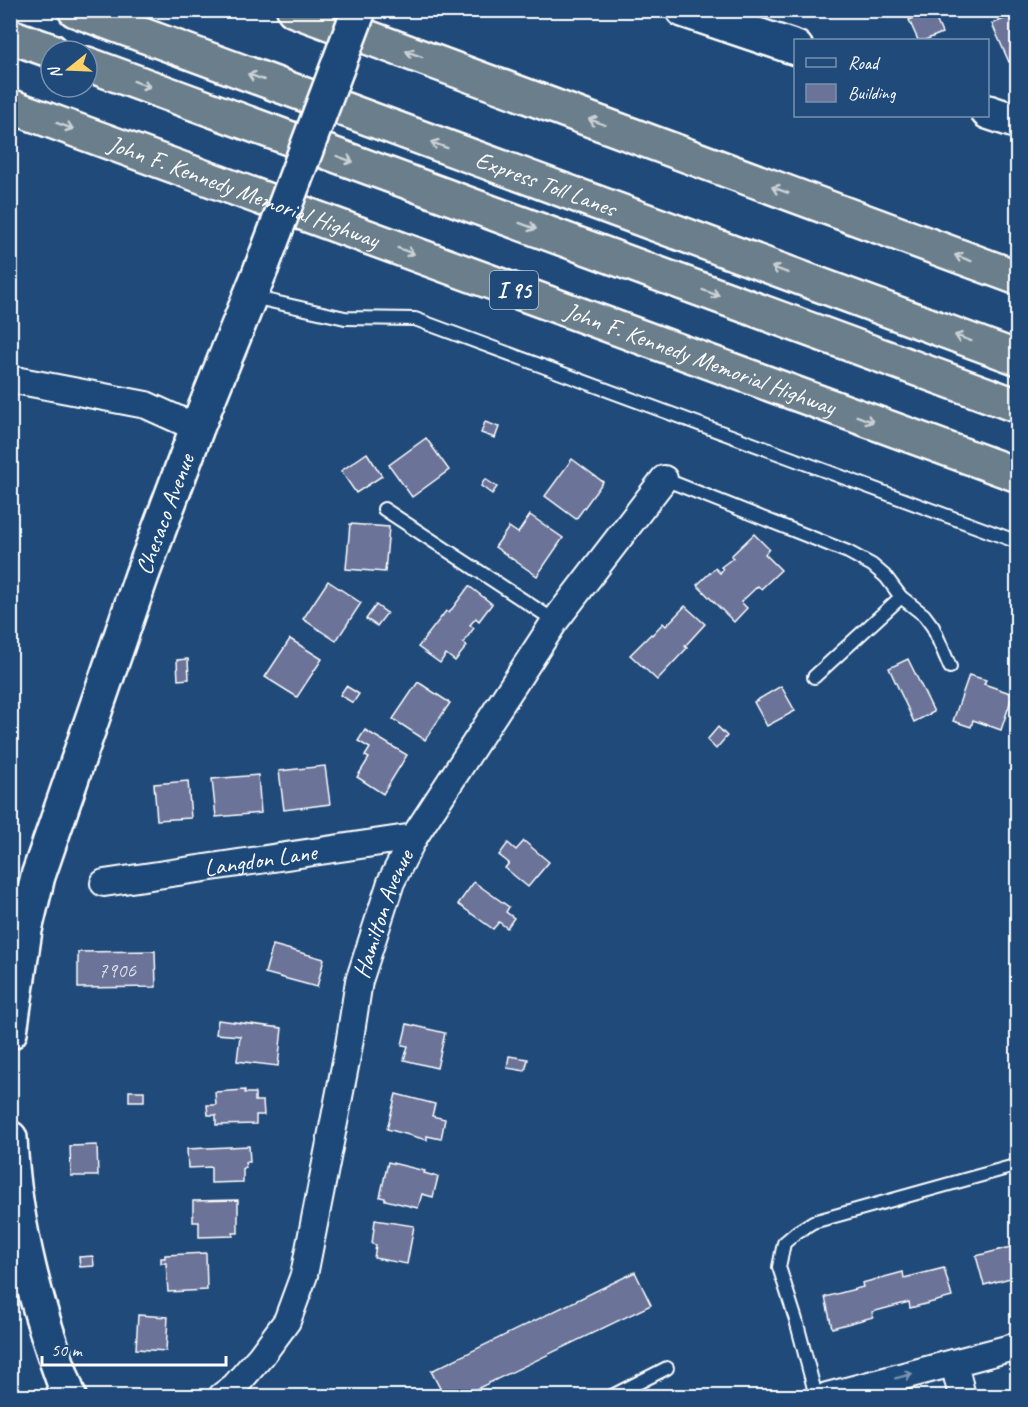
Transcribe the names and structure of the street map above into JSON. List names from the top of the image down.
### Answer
{
  "streets": {
    "highway": ["Express Toll Lanes", "John F. Kennedy Memorial Highway", "I 95"],
    "street": ["Chesaco Avenue", "Langdon Lane", "Hamilton Avenue"]
  },
  "crossings": [
    ["Langdon Lane", "Hamilton Avenue"]
  ],
  "house_numbers": ["7906"],
  "legend": ["Road", "Building"],
  "scale_bar": "50 m",
  "north": "left"
}
